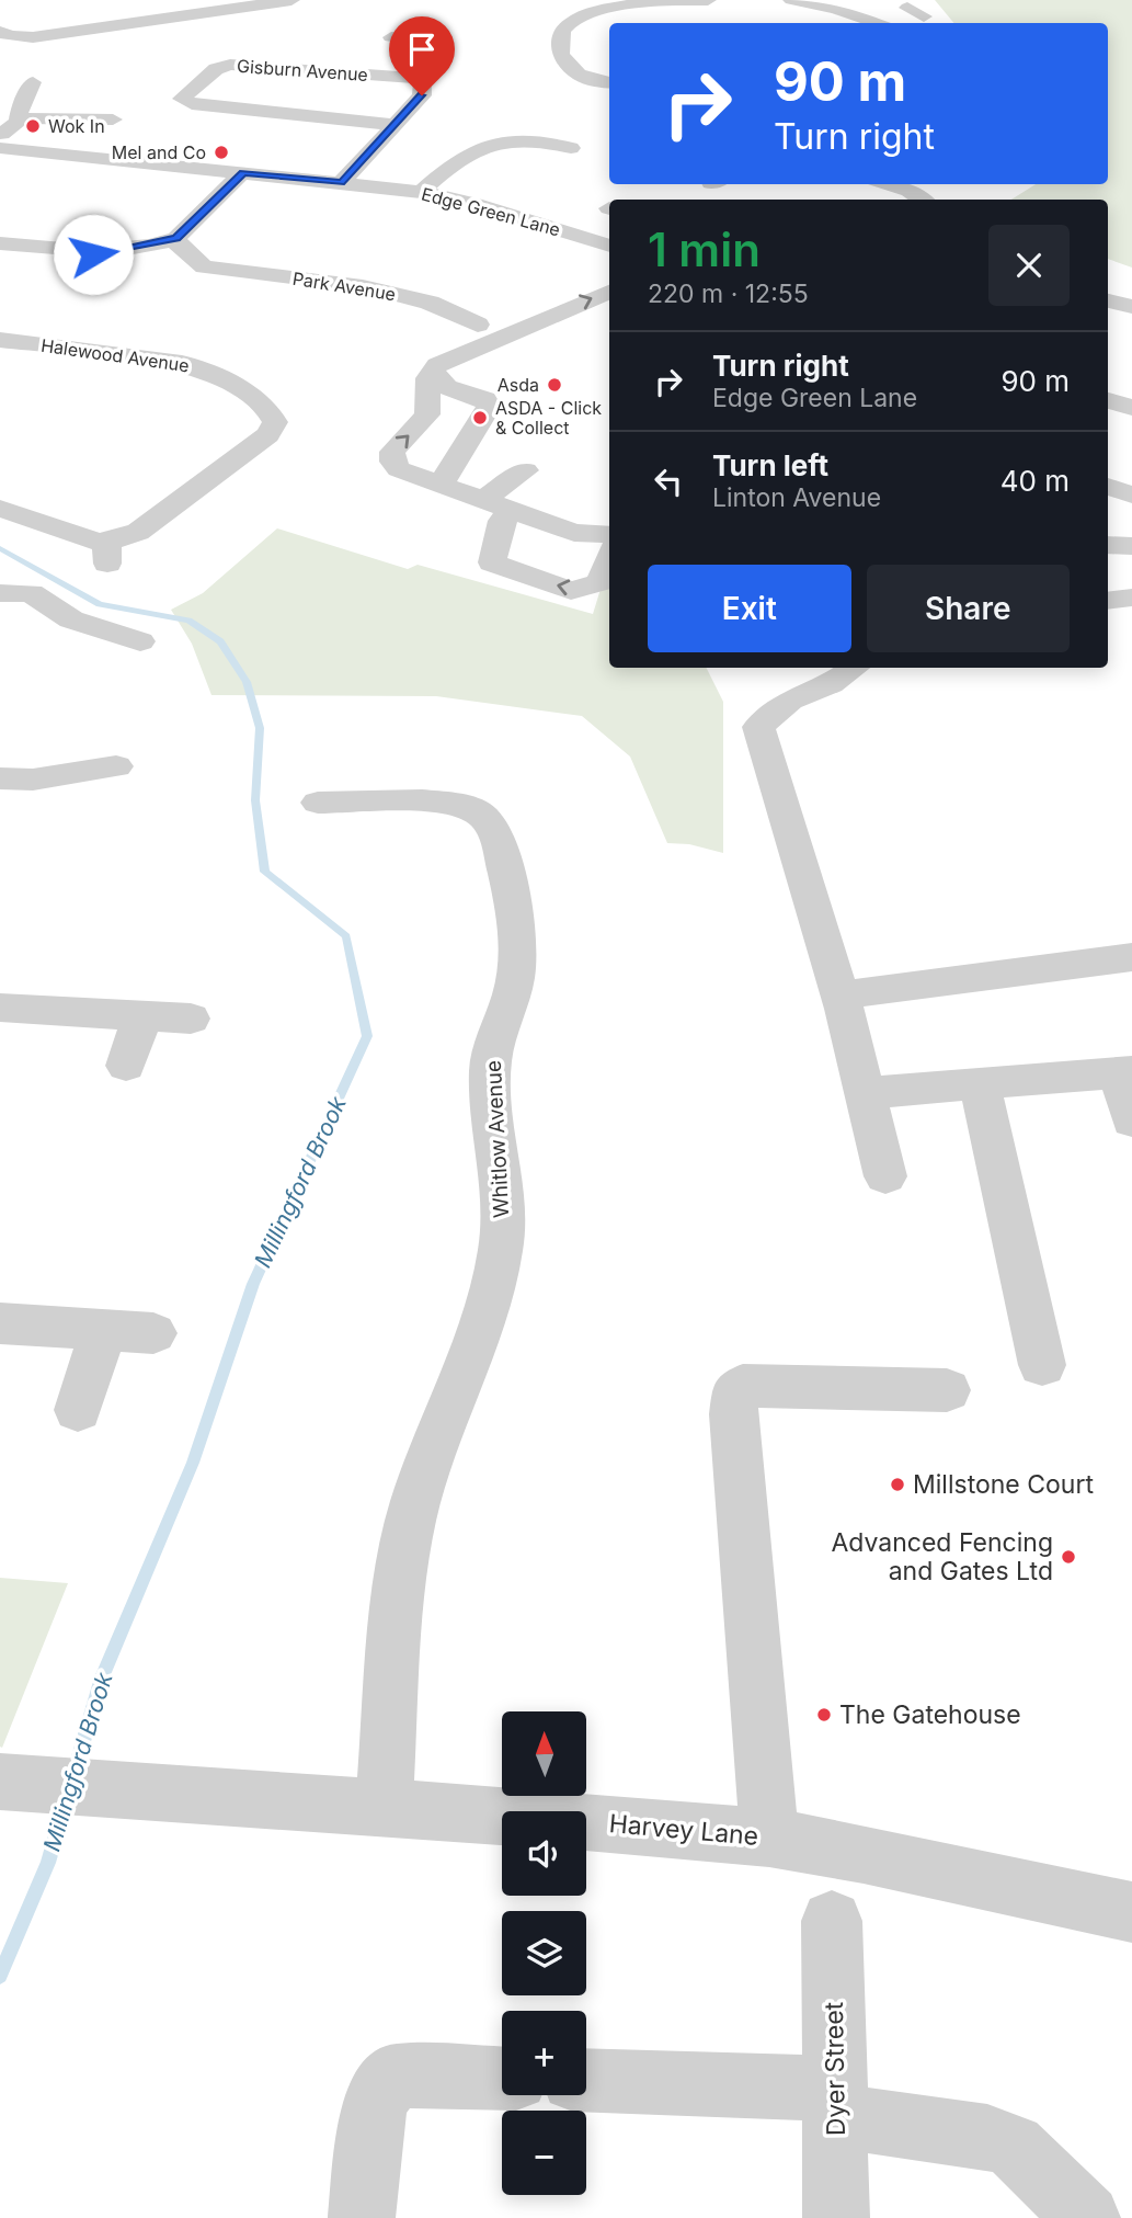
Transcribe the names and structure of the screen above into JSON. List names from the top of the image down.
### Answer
{
  "streets": {
    "street": [
      "Gisburn Avenue",
      "Edge Green Lane",
      "Park Avenue",
      "Halewood Avenue",
      "Whitlow Avenue",
      "Harvey Lane",
      "Dyer Street"
    ]
  },
  "crossings": [
    ["Whitlow Avenue", "Harvey Lane"]
  ],
  "water": ["Millingford Brook"],
  "places": [
    "Wok In",
    "Mel and Co",
    "Asda",
    "ASDA - Click & Collect",
    "Millstone Court",
    "Advanced Fencing and Gates Ltd",
    "The Gatehouse"
  ],
  "north": "top",
  "page": {
    "turn": ["90 m", "Turn right"],
    "heading": ["1 min", "220 m · 12:55"],
    "list": [
      {
        "name": "Turn right",
        "note": "Edge Green Lane",
        "value": "90 m"
      },
      {
        "name": "Turn left",
        "note": "Linton Avenue",
        "value": "40 m"
      }
    ],
    "buttons": ["Exit", "Share"],
    "map_buttons": ["+", "−"]
  }
}
